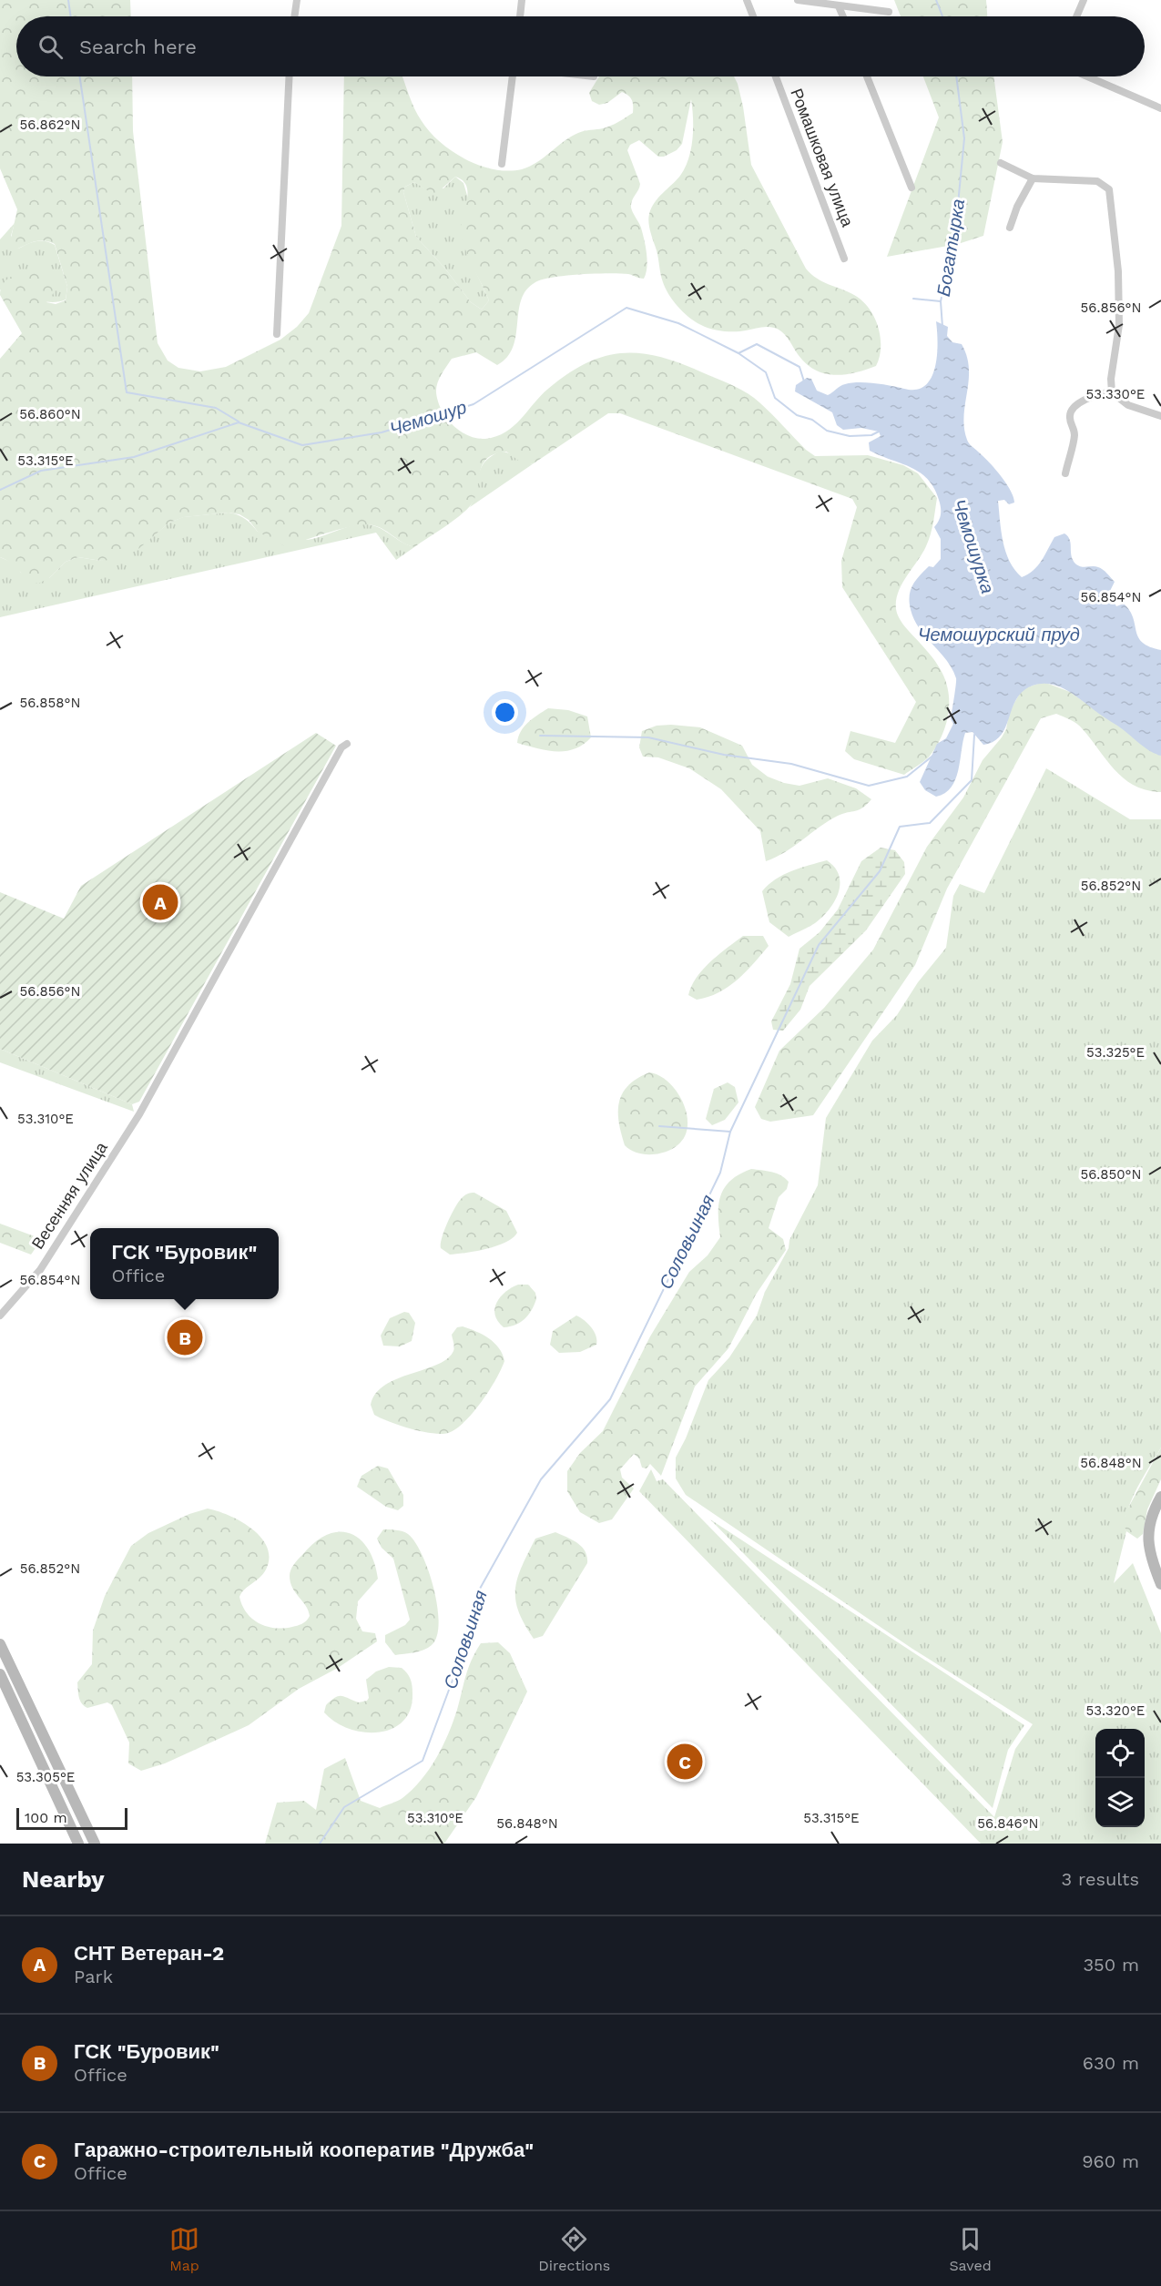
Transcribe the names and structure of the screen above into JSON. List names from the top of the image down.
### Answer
{
  "streets": {
    "street": ["Ромашковая улица", "Весенняя улица"]
  },
  "water": [
    "Богатырка",
    "Чемошур",
    "Чемошурка",
    "Чемошурский пруд",
    "Соловьиная"
  ],
  "scale_bar": "100 m",
  "page": {
    "search": "Search here",
    "pins": ["A", "B", "C"],
    "popup": ["ГСК \"Буровик\"", "Office"],
    "scale": "100 m",
    "heading": ["Nearby", "3 results"],
    "list": [
      {
        "mark": "A",
        "name": "СНТ Ветеран-2",
        "note": "Park",
        "value": "350 m"
      },
      {
        "mark": "B",
        "name": "ГСК \"Буровик\"",
        "note": "Office",
        "value": "630 m"
      },
      {
        "mark": "C",
        "name": "Гаражно-строительный кооператив \"Дружба\"",
        "note": "Office",
        "value": "960 m"
      }
    ],
    "nav": ["Map", "Directions", "Saved"]
  },
  "coordinates": [
    "56.862°N",
    "56.856°N",
    "53.330°E",
    "56.860°N",
    "53.315°E",
    "56.854°N",
    "56.858°N",
    "56.852°N",
    "53.325°E",
    "53.310°E",
    "56.850°N",
    "56.848°N",
    "53.320°E",
    "53.305°E",
    "56.846°N"
  ]
}
